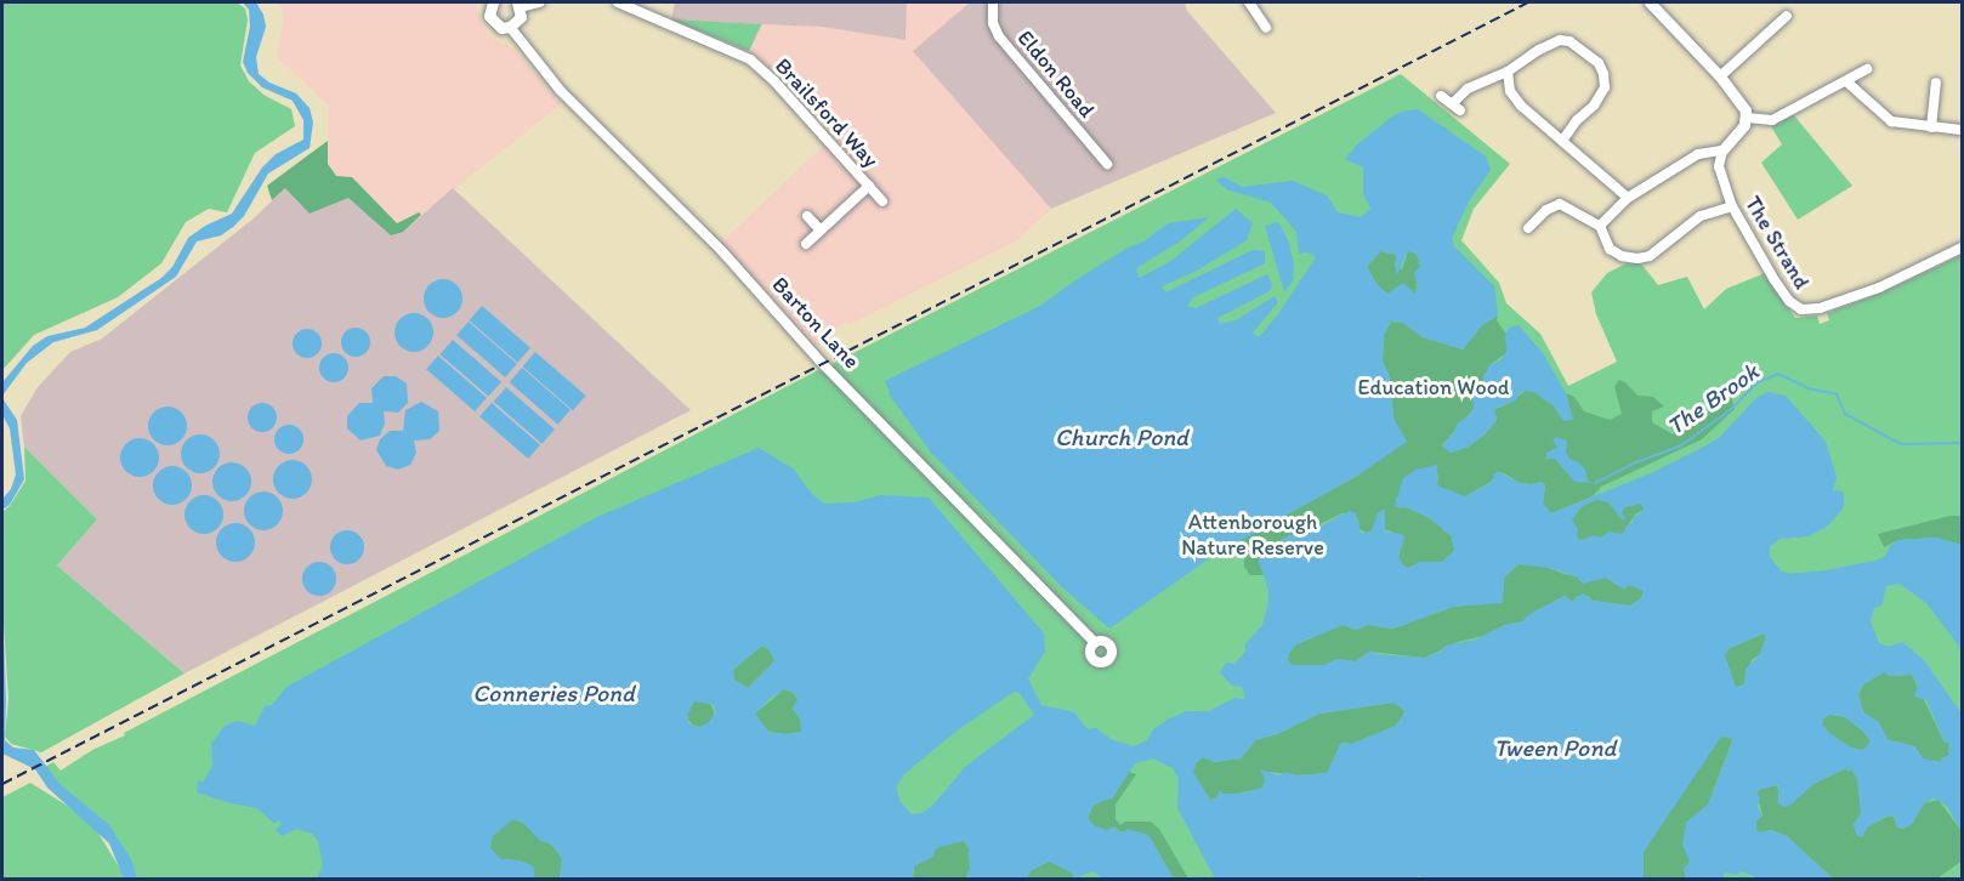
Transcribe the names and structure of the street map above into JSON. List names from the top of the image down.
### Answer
{
  "streets": {
    "street": [
      "Eldon Road",
      "Brailsford Way",
      "The Strand",
      "Barton Lane"
    ]
  },
  "water": [
    "The Brook",
    "Church Pond",
    "Conneries Pond",
    "Tween Pond"
  ],
  "parks": ["Education Wood", "Attenborough Nature Reserve"]
}
